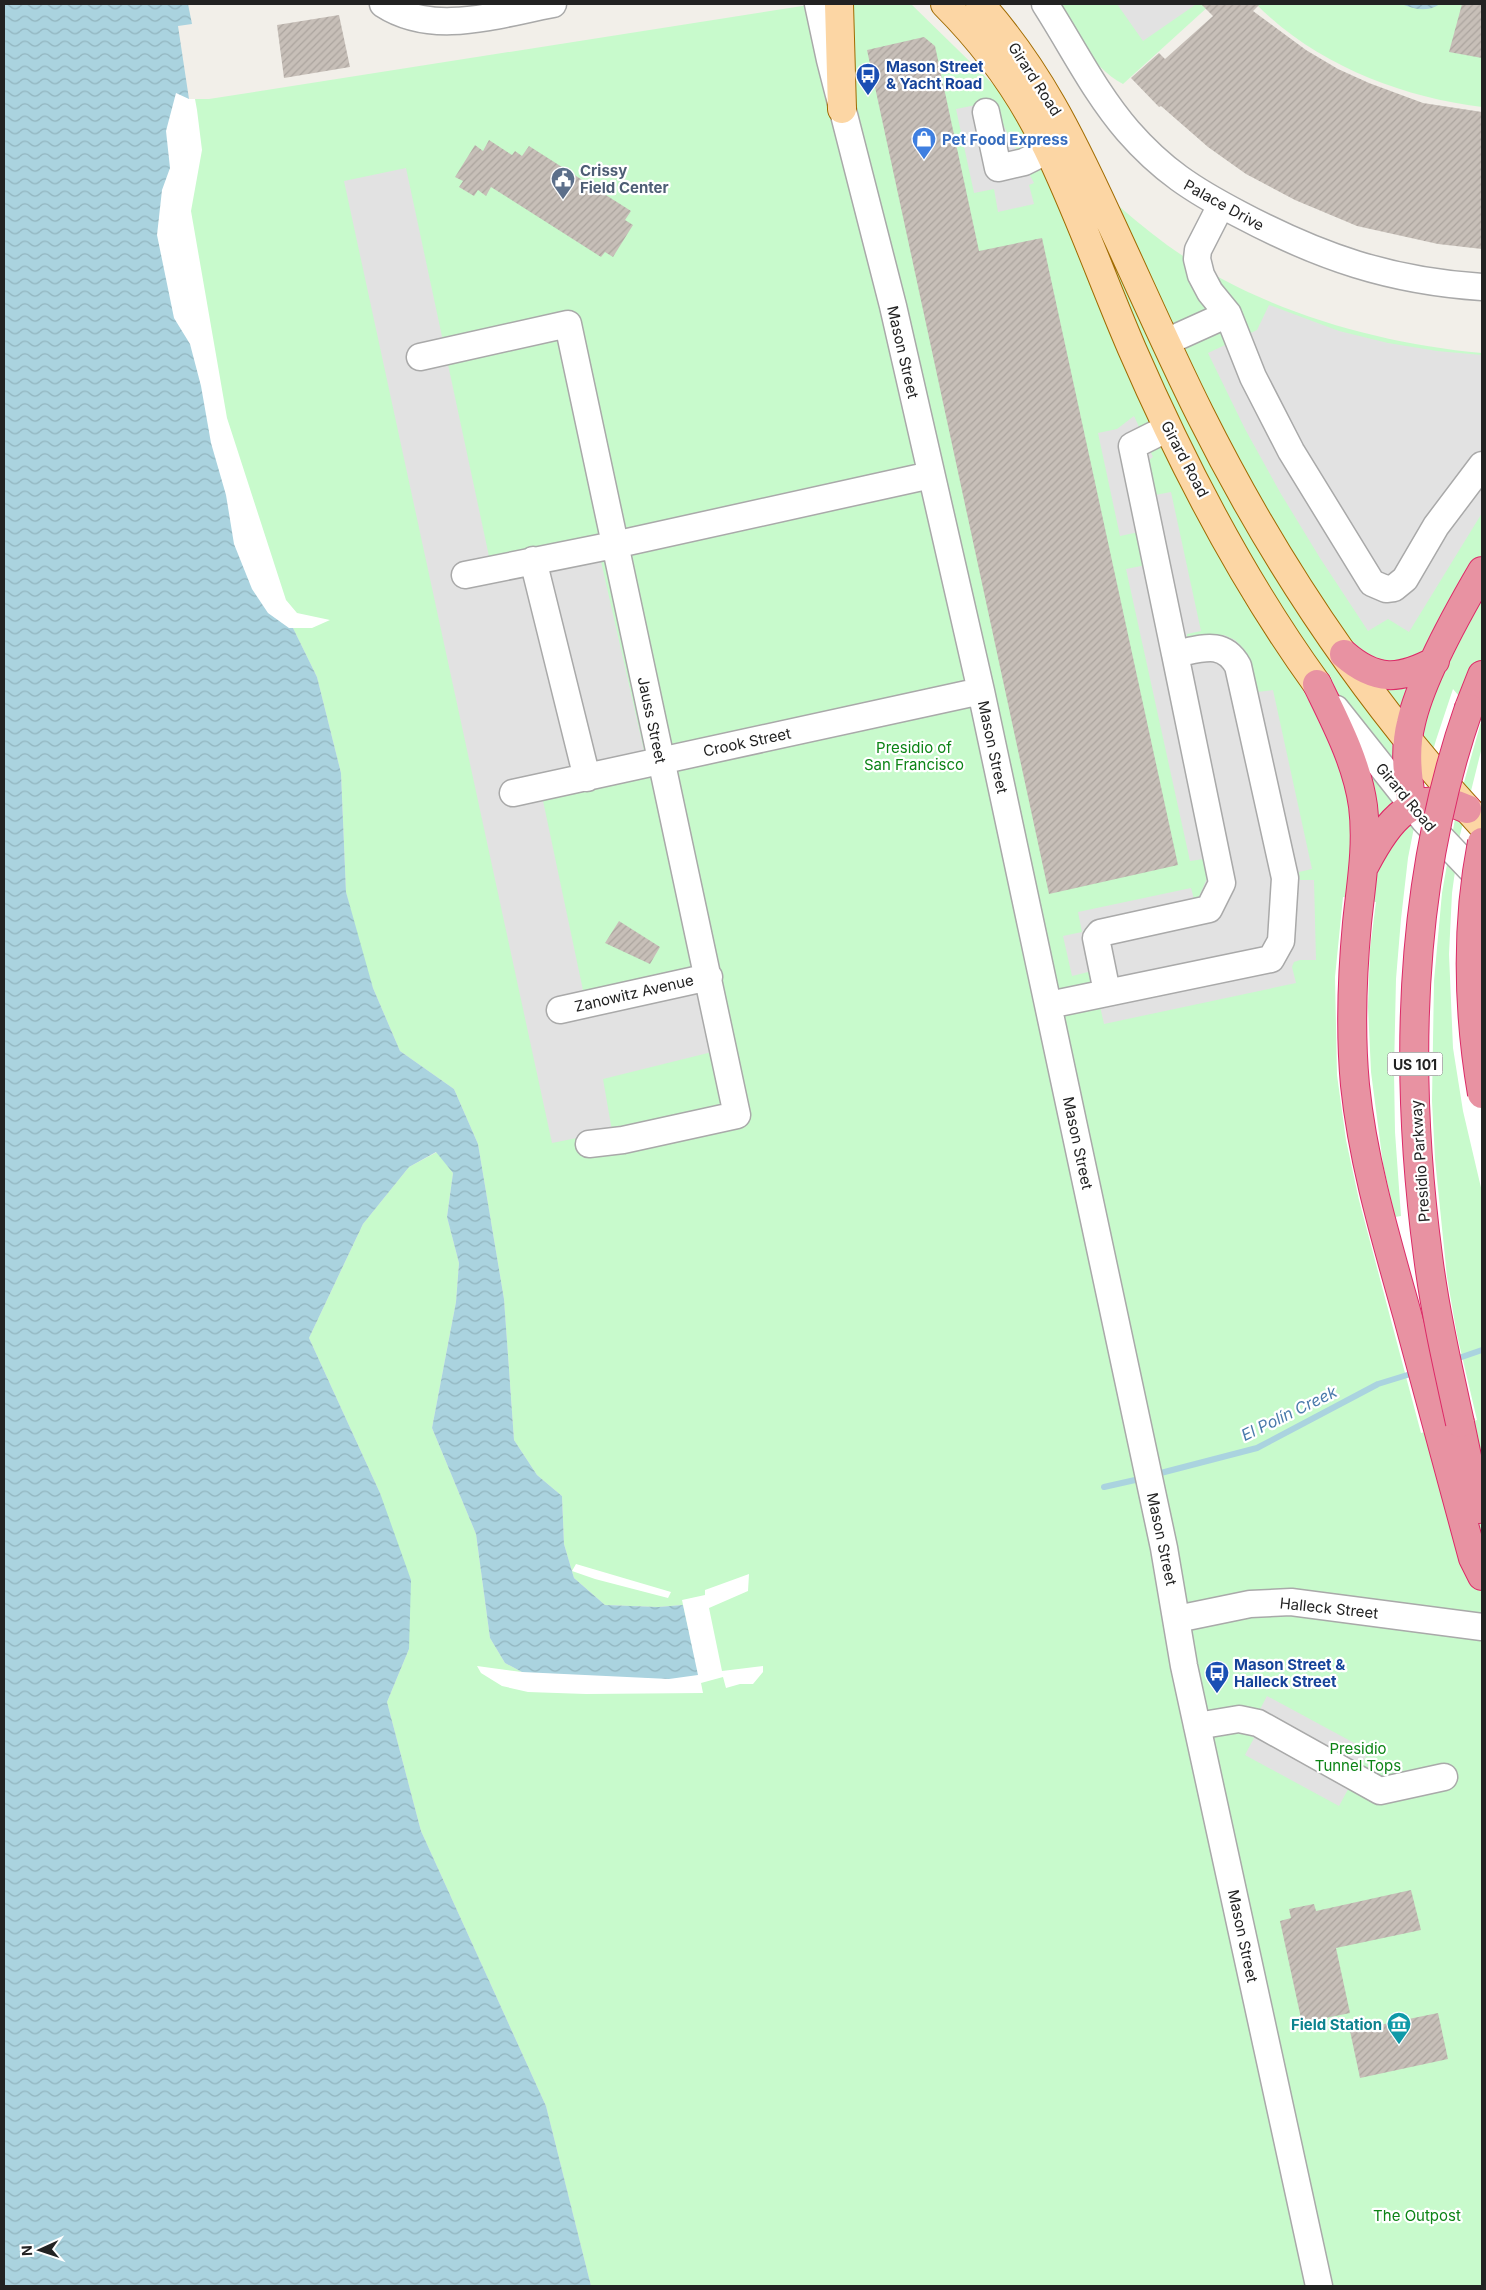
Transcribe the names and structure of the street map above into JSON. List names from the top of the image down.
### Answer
{
  "streets": {
    "highway": ["US 101", "Presidio Parkway"],
    "main road": ["Girard Road"],
    "street": [
      "Palace Drive",
      "Mason Street",
      "Jauss Street",
      "Crook Street",
      "Zanowitz Avenue",
      "Halleck Street"
    ]
  },
  "crossings": [
    ["Mason Street", "Crook Street"],
    ["Mason Street", "Halleck Street"],
    ["Jauss Street", "Crook Street"],
    ["Jauss Street", "Zanowitz Avenue"]
  ],
  "water": ["El Polín Creek"],
  "parks": ["Presidio of San Francisco", "Presidio Tunnel Tops", "The Outpost"],
  "places": {
    "bus stop": ["Mason Street & Yacht Road", "Mason Street & Halleck Street"],
    "shop": ["Pet Food Express"],
    "public building": ["Crissy Field Center"],
    "museum": ["Field Station"]
  },
  "north": "left"
}
